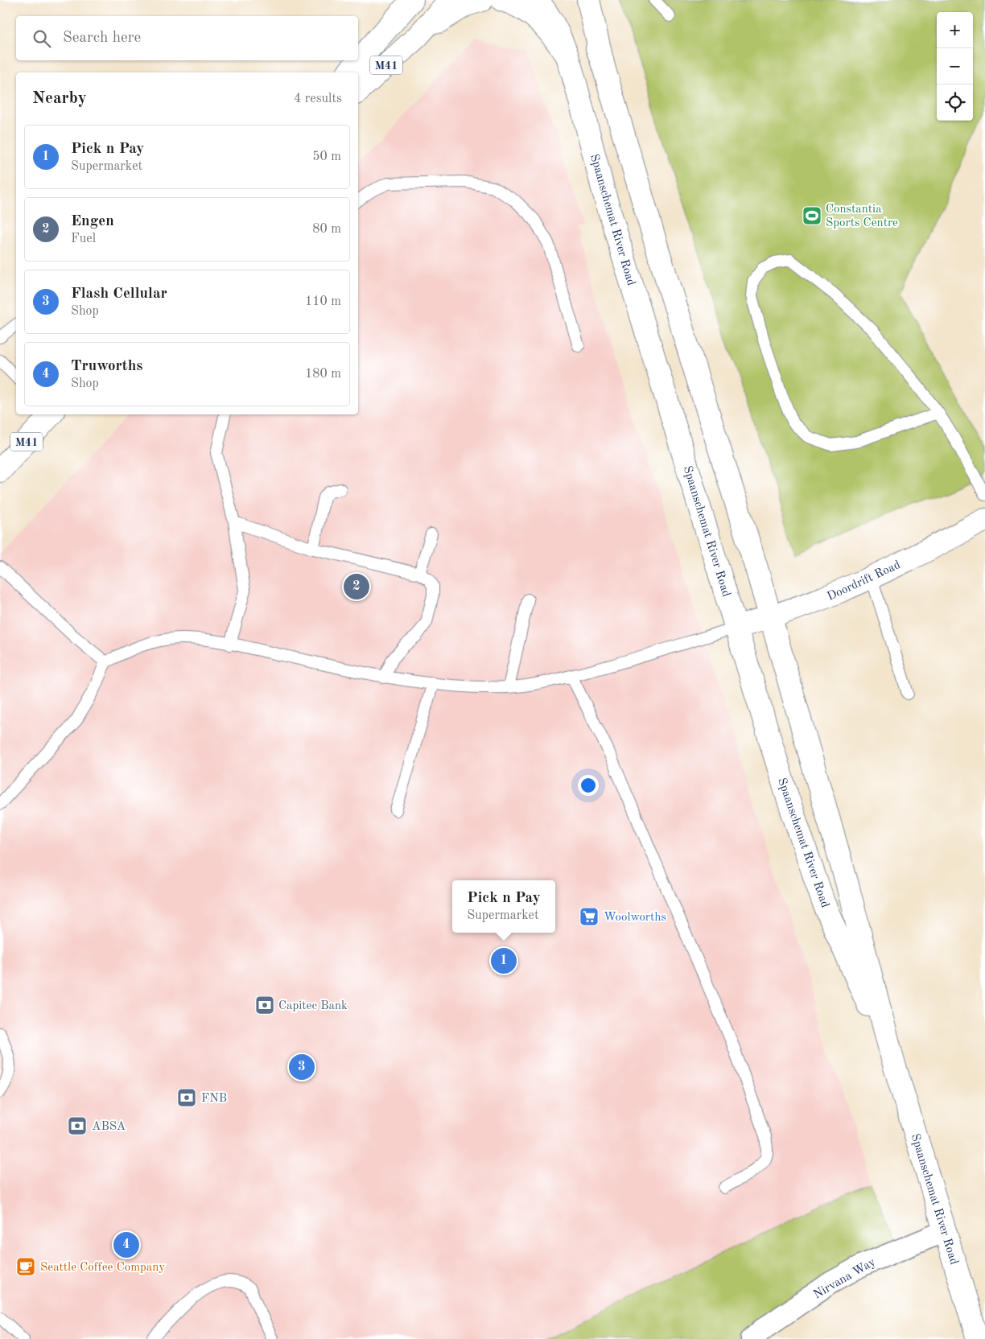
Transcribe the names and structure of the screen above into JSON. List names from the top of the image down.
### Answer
{
  "streets": {
    "main road": ["M41", "Spaanschemat River Road", "Doordrift Road"],
    "street": ["Nirvana Way"]
  },
  "crossings": [
    ["Spaanschemat River Road", "Doordrift Road"],
    ["Spaanschemat River Road", "Nirvana Way"]
  ],
  "places": {
    "sports": ["Constantia Sports Centre"],
    "supermarket": ["Woolworths"],
    "bank": ["Capitec Bank", "FNB", "ABSA"],
    "cafe": ["Seattle Coffee Company"]
  },
  "page": {
    "map_buttons": ["+", "−"],
    "search": "Search here",
    "heading": ["Nearby", "4 results"],
    "list": [
      {
        "mark": "1",
        "name": "Pick n Pay",
        "note": "Supermarket",
        "value": "50 m"
      },
      {
        "mark": "2",
        "name": "Engen",
        "note": "Fuel",
        "value": "80 m"
      },
      {
        "mark": "3",
        "name": "Flash Cellular",
        "note": "Shop",
        "value": "110 m"
      },
      {
        "mark": "4",
        "name": "Truworths",
        "note": "Shop",
        "value": "180 m"
      }
    ],
    "pins": [
      "2",
      "1",
      "3",
      "4"
    ],
    "popup": ["Pick n Pay", "Supermarket"]
  }
}
